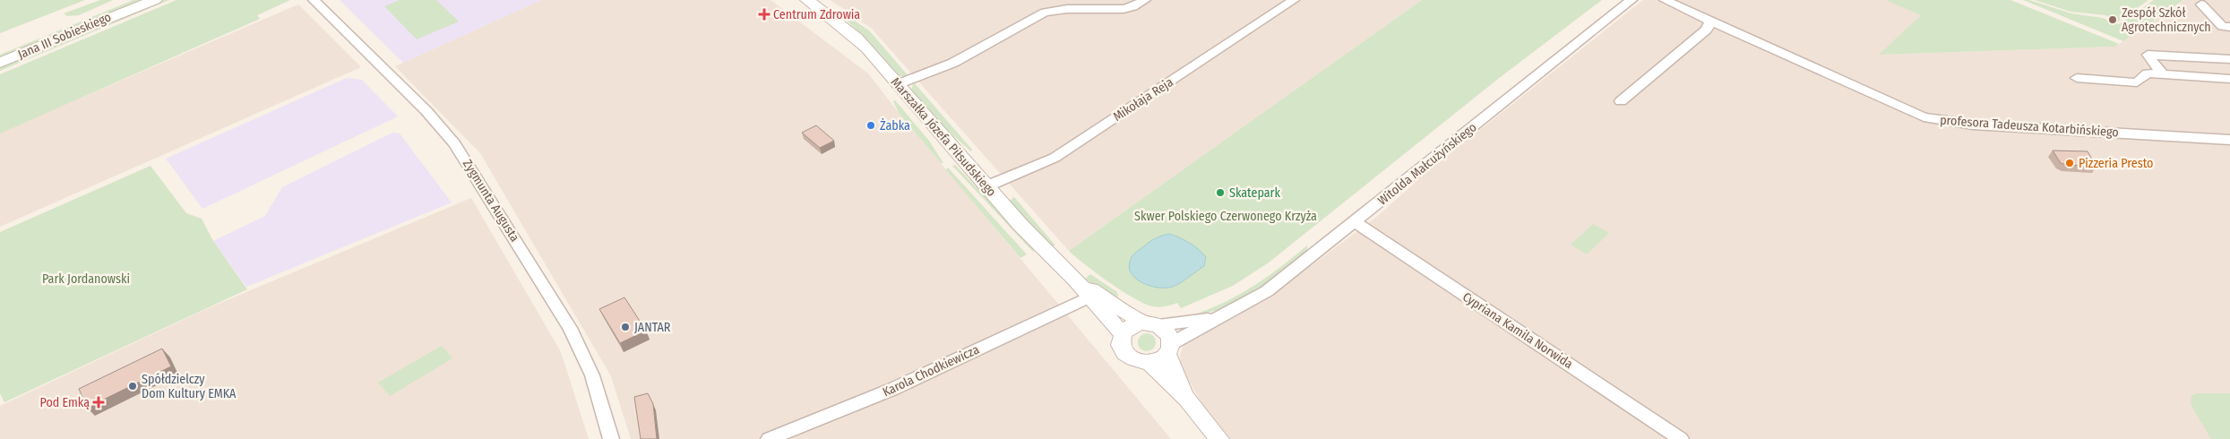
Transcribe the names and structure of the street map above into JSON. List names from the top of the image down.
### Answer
{
  "streets": {
    "street": [
      "Jana III Sobieskiego",
      "Mikołaja Reja",
      "profesora Tadeusza Kotarbińskiego",
      "Marszałka Józefa Piłsudskiego",
      "Witolda Małcużyńskiego",
      "Zygmunta Augusta",
      "Cypriana Kamila Norwida",
      "Karola Chodkiewicza"
    ]
  },
  "crossings": [
    ["Mikołaja Reja", "Marszałka Józefa Piłsudskiego"],
    ["Marszałka Józefa Piłsudskiego", "Witolda Małcużyńskiego"],
    ["Marszałka Józefa Piłsudskiego", "Karola Chodkiewicza"],
    ["Witolda Małcużyńskiego", "Cypriana Kamila Norwida"]
  ],
  "parks": ["Skwer Polskiego Czerwonego Krzyża", "Park Jordanowski"],
  "places": {
    "health": ["Centrum Zdrowia", "Pod Emką"],
    "other": [
      "Zespół Szkół Agrotechnicznych",
      "Żabka",
      "Pizzeria Presto",
      "Skatepark",
      "JANTAR",
      "Spółdzielczy Dom Kultury EMKA"
    ]
  }
}
